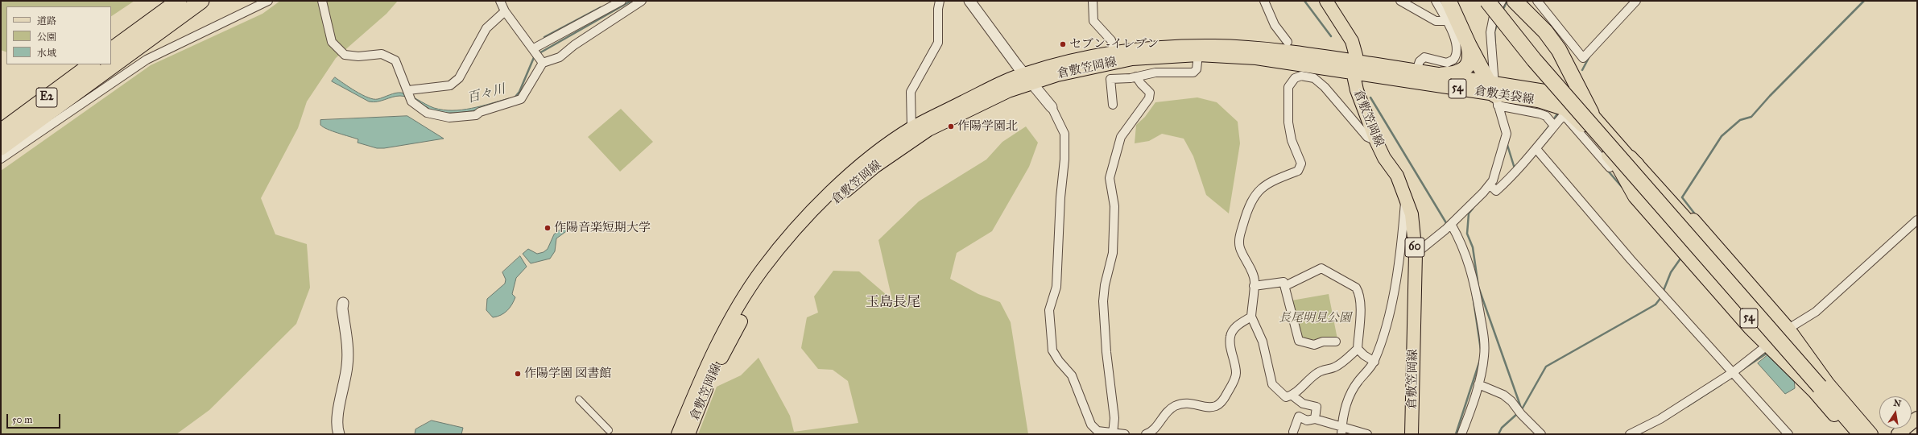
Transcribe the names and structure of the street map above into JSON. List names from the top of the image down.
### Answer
{
  "streets": {
    "highway": ["54", "E2"],
    "main road": ["倉敷笠岡線", "倉敷美袋線", "60"]
  },
  "crossings": [
    ["倉敷笠岡線", "倉敷美袋線"],
    ["54", "倉敷美袋線"]
  ],
  "districts": ["玉島長尾"],
  "water": ["百々川"],
  "parks": ["長尾明見公園"],
  "places": [
    "セブン-イレブン",
    "作陽学園北",
    "作陽音楽短期大学",
    "作陽学園 図書館"
  ],
  "legend": ["道路", "公園", "水域"],
  "scale_bar": "50 m",
  "north": "top"
}
